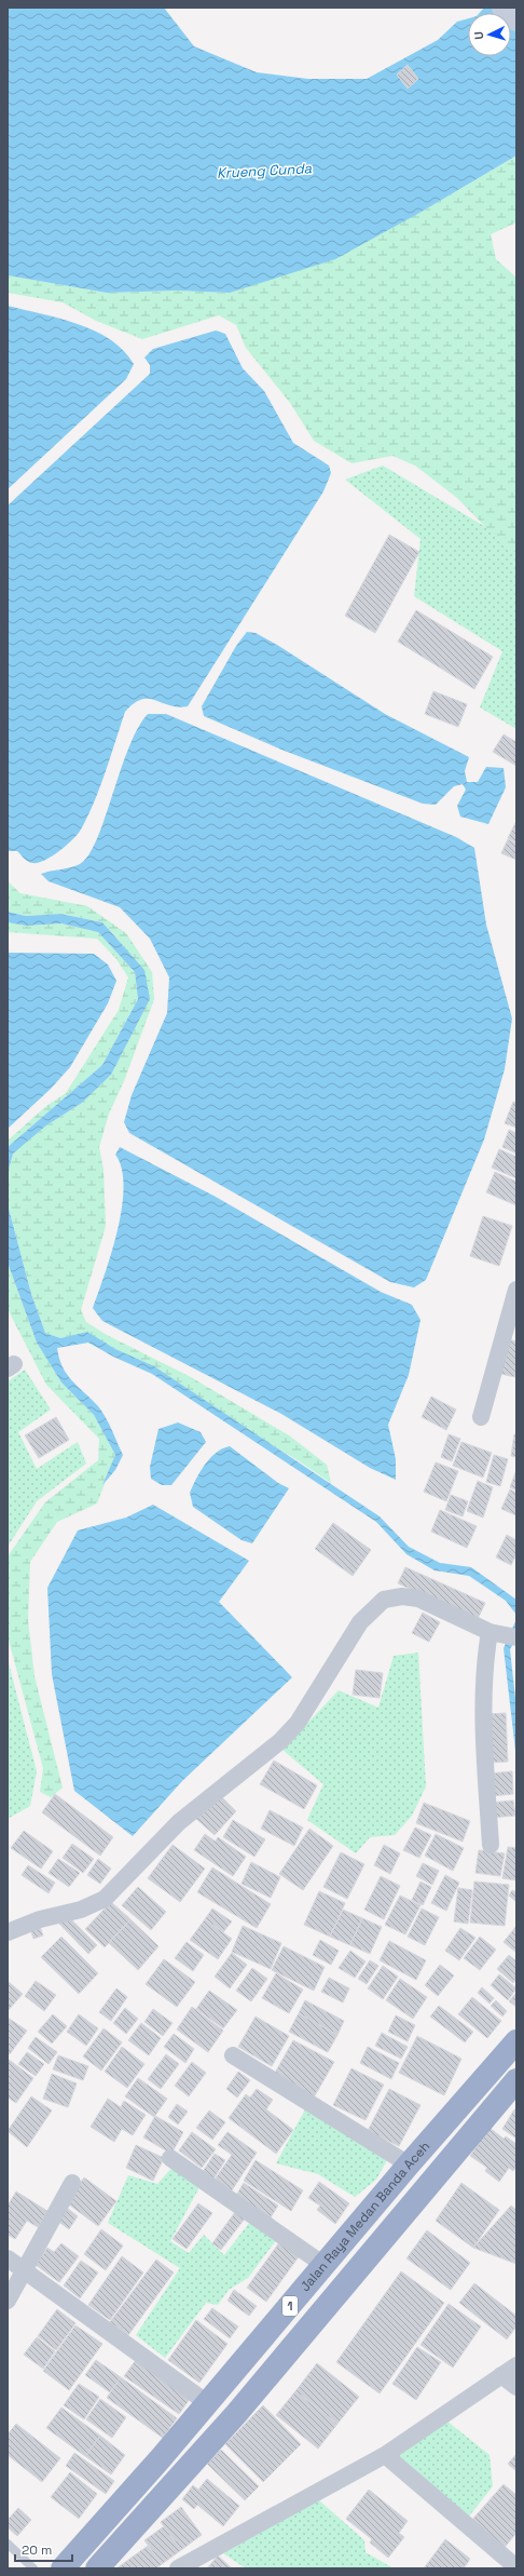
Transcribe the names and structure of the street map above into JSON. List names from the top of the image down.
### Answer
{
  "streets": {
    "highway": ["Jalan Raya Medan Banda Aceh", "1"]
  },
  "water": ["Krueng Cunda"],
  "scale_bar": "20 m",
  "north": "left"
}
